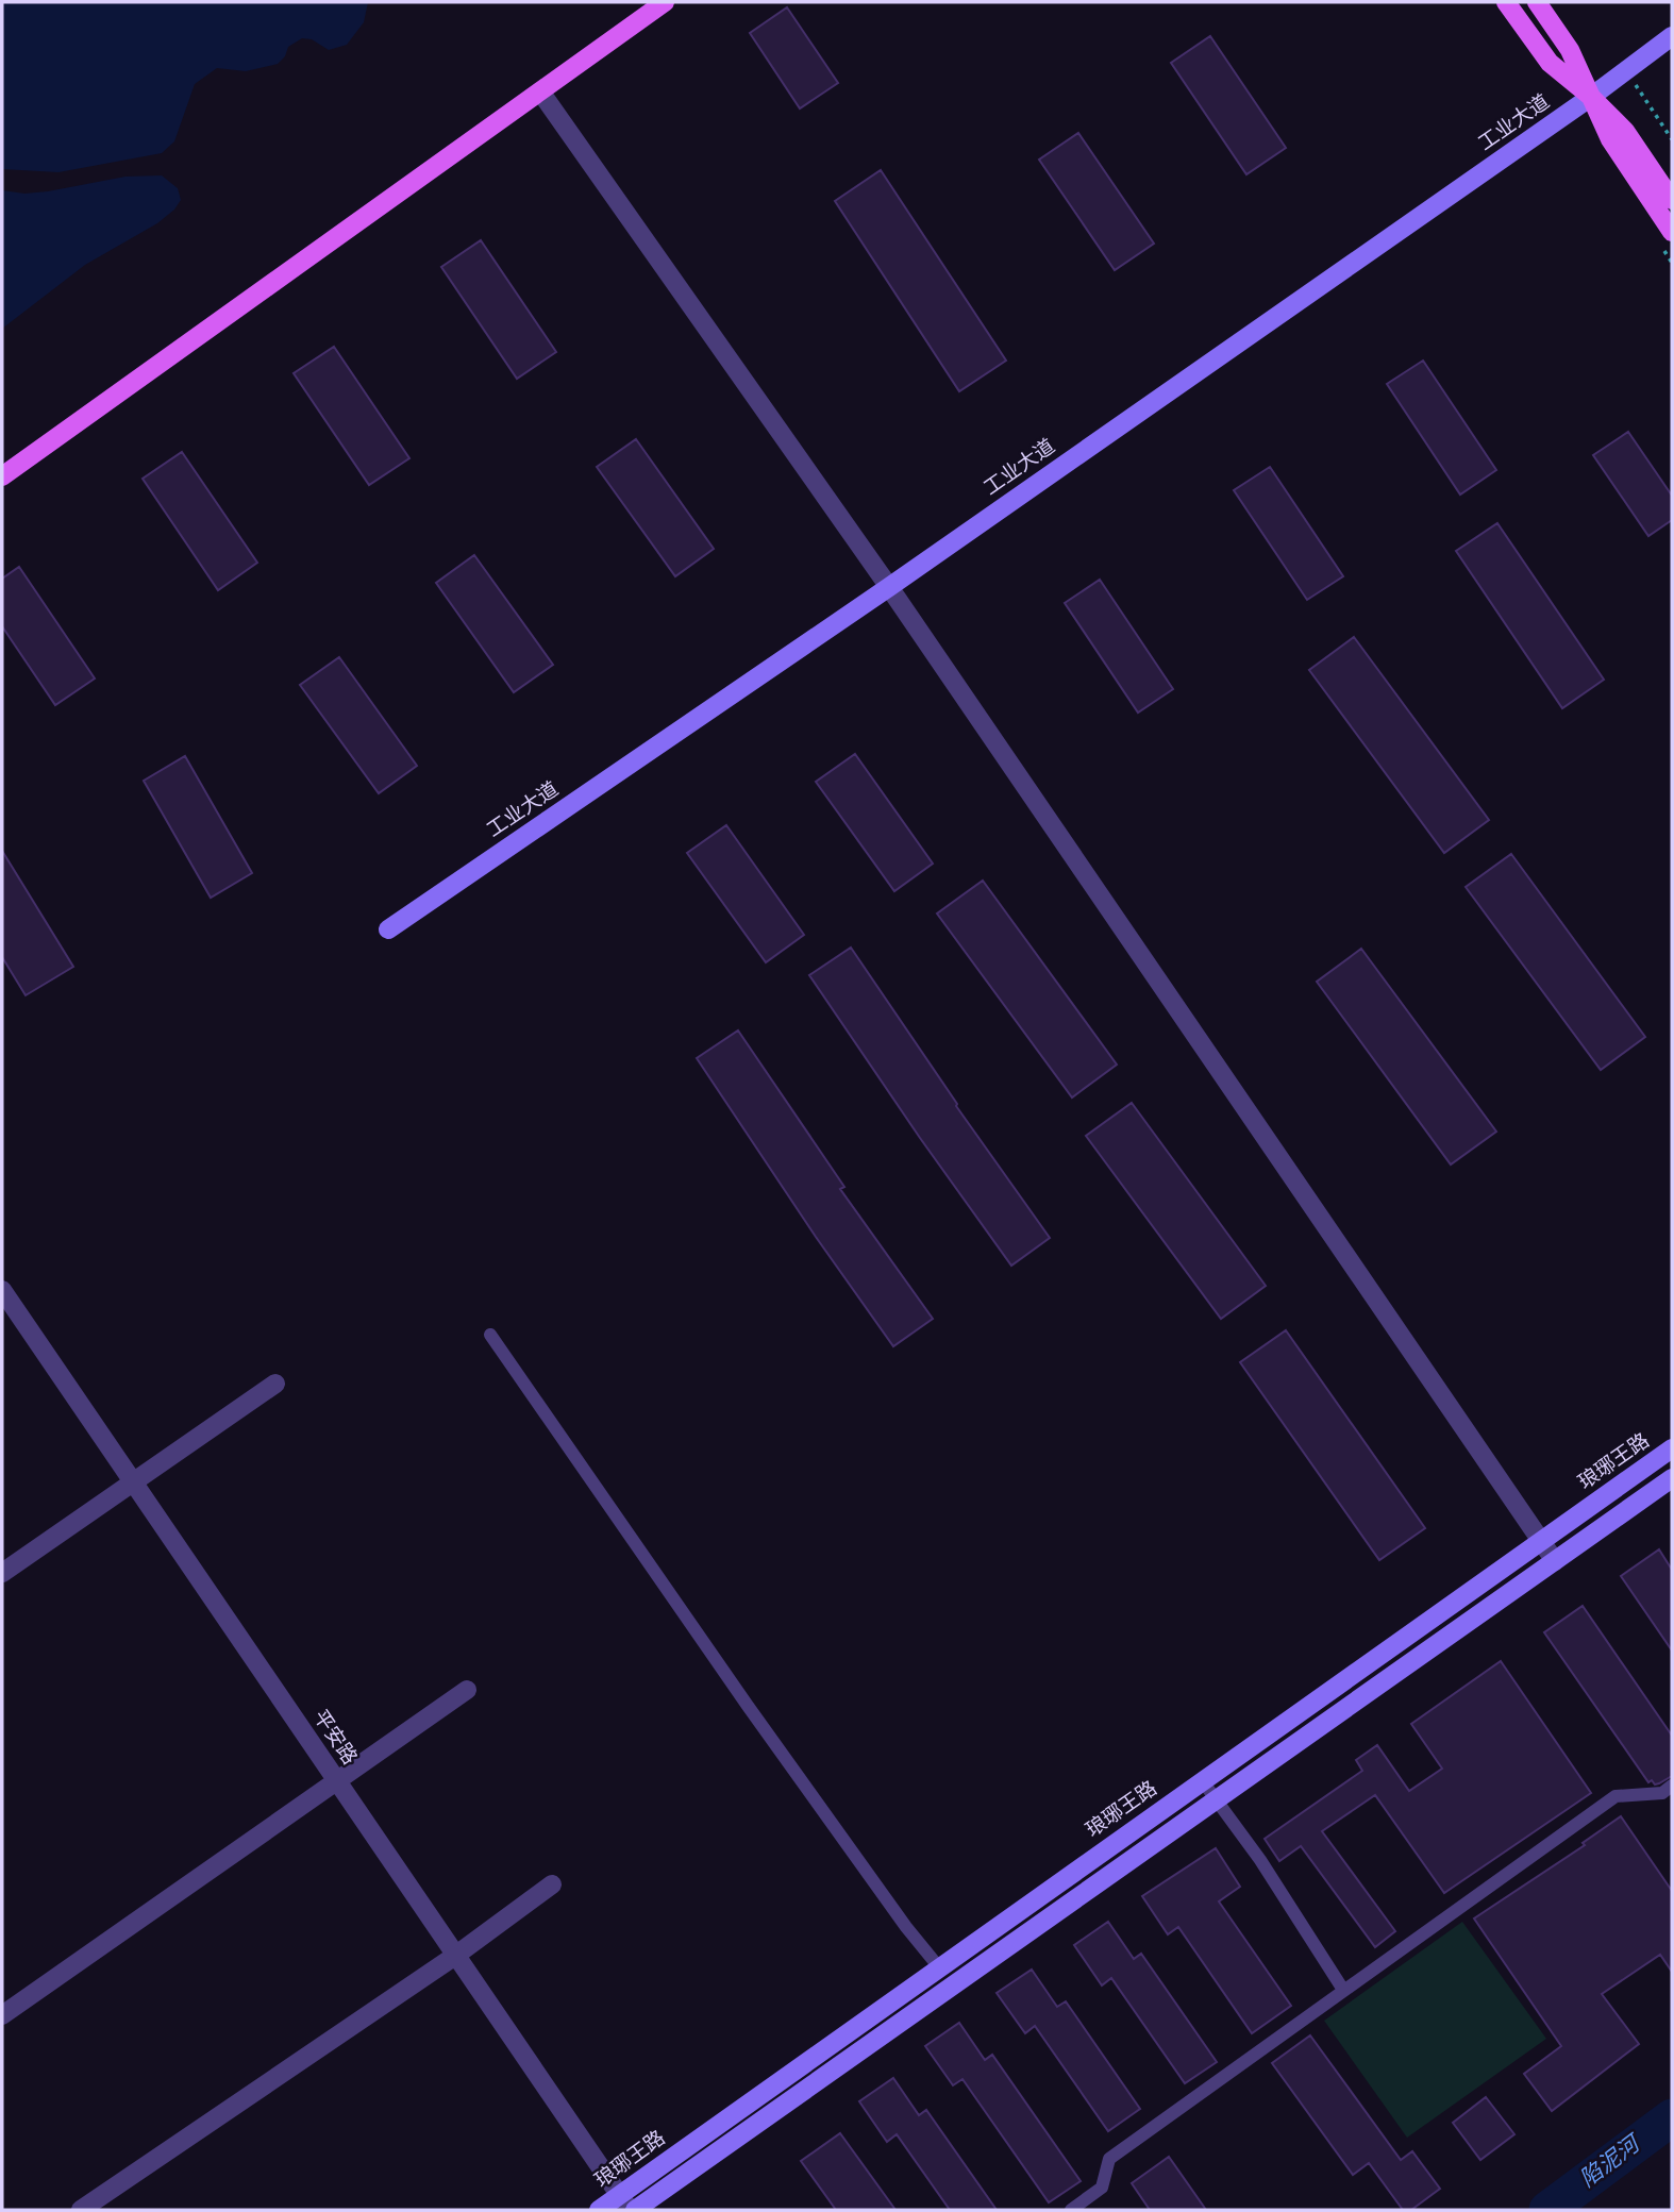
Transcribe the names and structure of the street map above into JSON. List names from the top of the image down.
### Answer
{
  "streets": {
    "main road": ["工业大道", "琅琊王路"],
    "street": ["平安路"]
  },
  "crossings": [
    ["琅琊王路", "平安路"]
  ],
  "water": ["陷泥河"]
}
